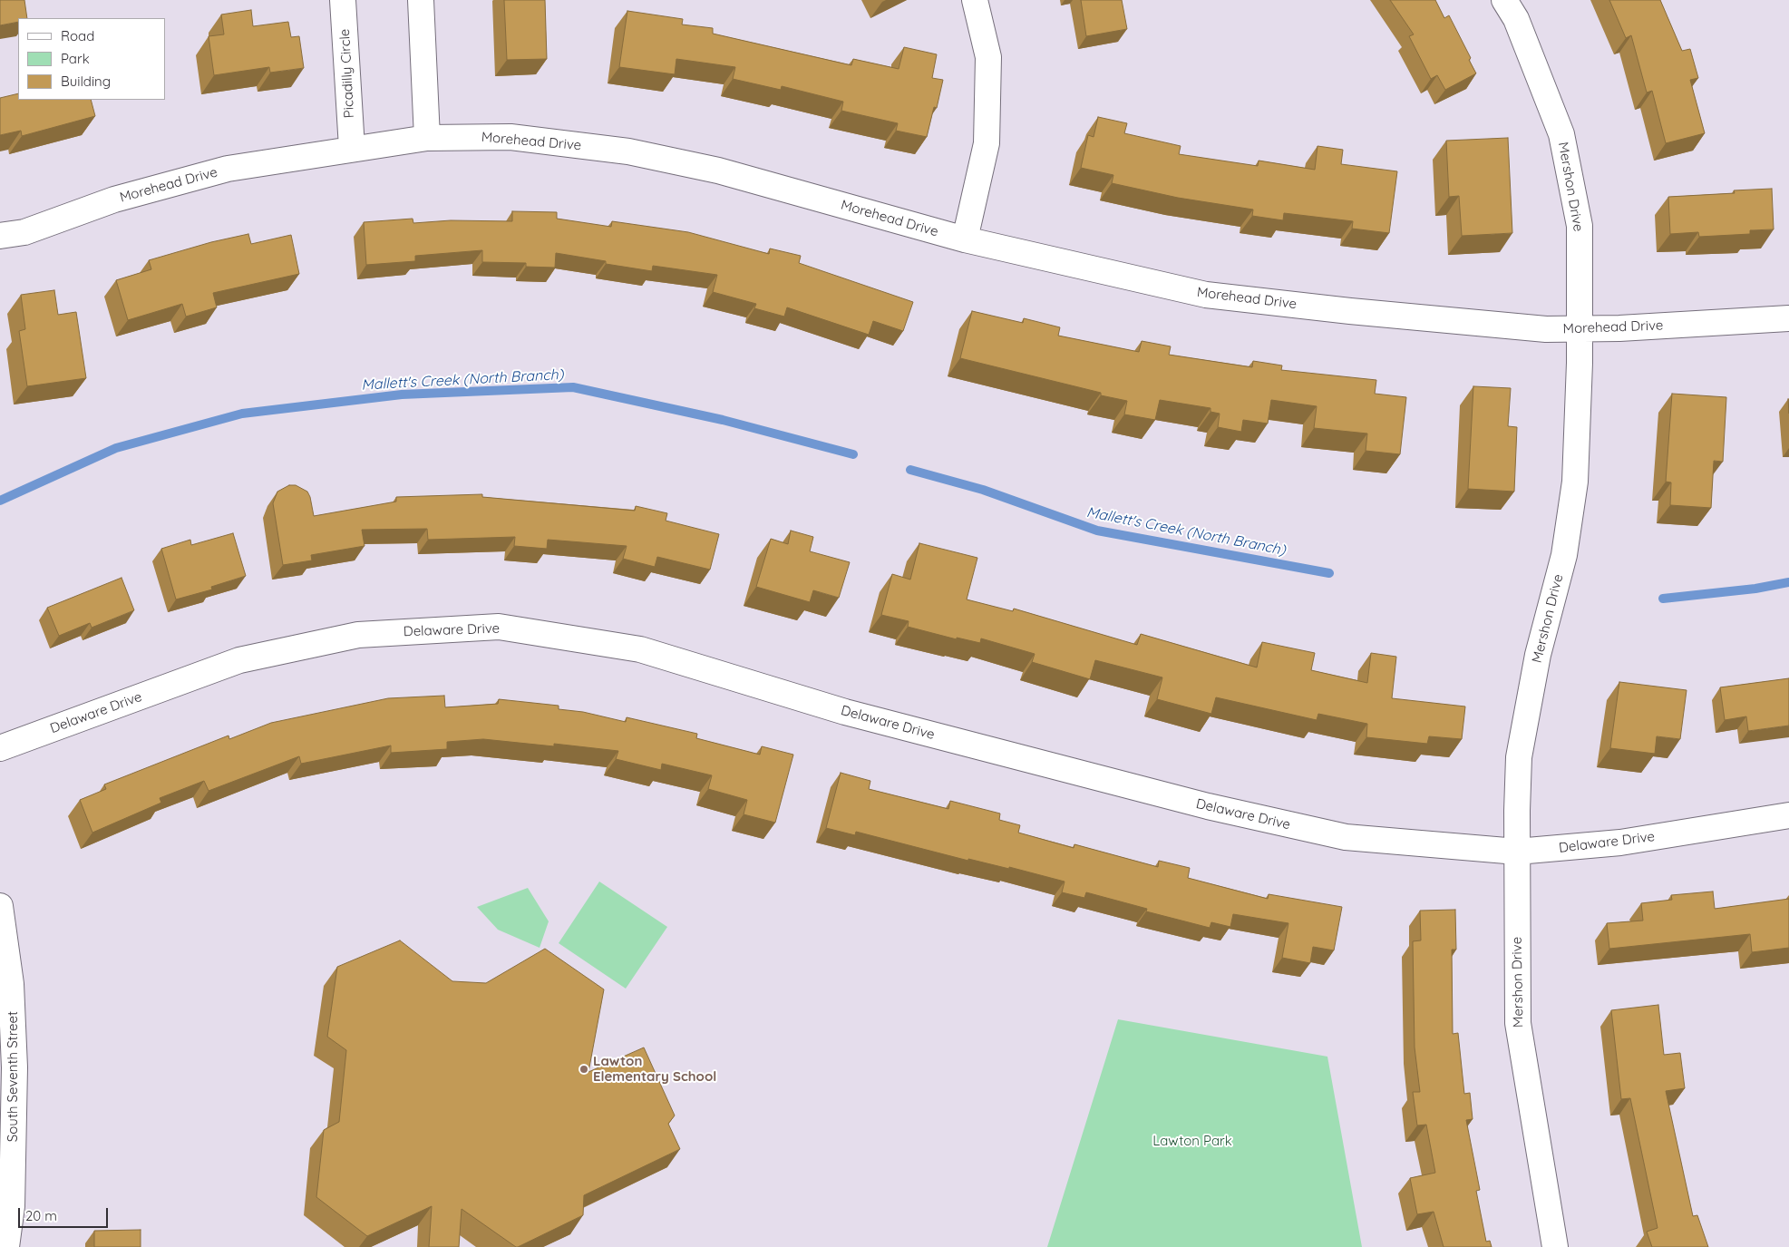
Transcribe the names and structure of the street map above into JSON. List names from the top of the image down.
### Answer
{
  "streets": {
    "street": [
      "Picadilly Circle",
      "Morehead Drive",
      "Mershon Drive",
      "Delaware Drive",
      "South Seventh Street"
    ]
  },
  "crossings": [
    ["Picadilly Circle", "Morehead Drive"],
    ["Morehead Drive", "Mershon Drive"],
    ["Mershon Drive", "Delaware Drive"]
  ],
  "water": ["Mallett's Creek (North Branch)"],
  "parks": ["Lawton Park"],
  "places": ["Lawton Elementary School"],
  "legend": ["Road", "Park", "Building"],
  "scale_bar": "20 m"
}
